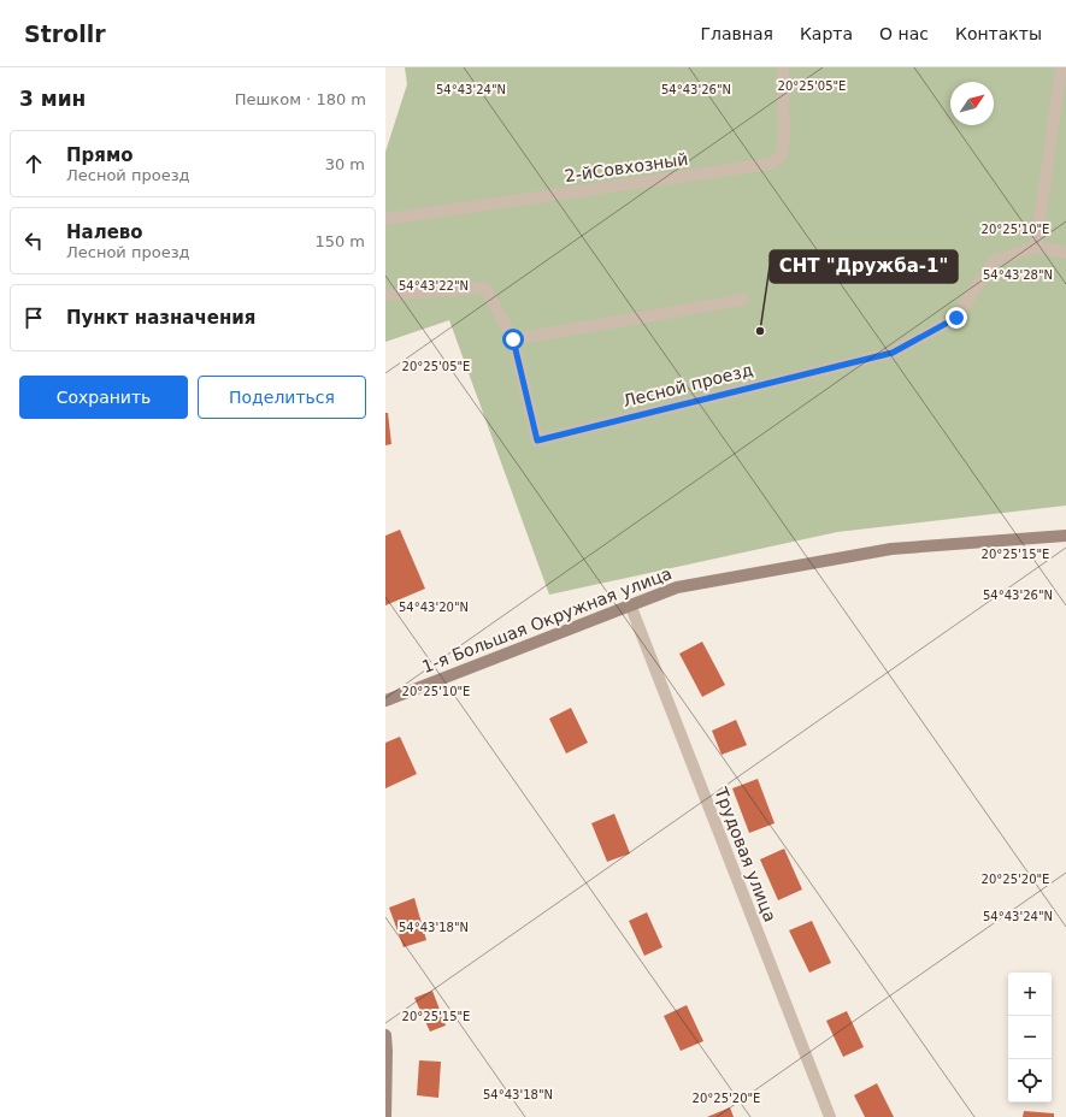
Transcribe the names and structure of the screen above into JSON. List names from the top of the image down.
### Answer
{
  "streets": {
    "street": [
      "2-йСовхозный",
      "Лесной проезд",
      "1-я Большая Окружная улица",
      "Трудовая улица"
    ]
  },
  "crossings": [
    ["1-я Большая Окружная улица", "Трудовая улица"]
  ],
  "places": ["СНТ \"Дружба-1\""],
  "north": "top right",
  "page": {
    "header": "Strollr",
    "nav": [
      "Главная",
      "Карта",
      "О нас",
      "Контакты"
    ],
    "heading": ["3 мин", "Пешком · 180 m"],
    "list": [
      ["Прямо", "Лесной проезд", "30 m"],
      ["Налево", "Лесной проезд", "150 m"],
      "Пункт назначения"
    ],
    "buttons": ["Сохранить", "Поделиться"],
    "map_buttons": ["+", "−"]
  },
  "coordinates": [
    "20°25'05\"E",
    "54°43'24\"N",
    "54°43'26\"N",
    "20°25'10\"E",
    "54°43'28\"N",
    "54°43'22\"N",
    "20°25'15\"E",
    "54°43'20\"N",
    "20°25'20\"E",
    "54°43'18\"N"
  ]
}
